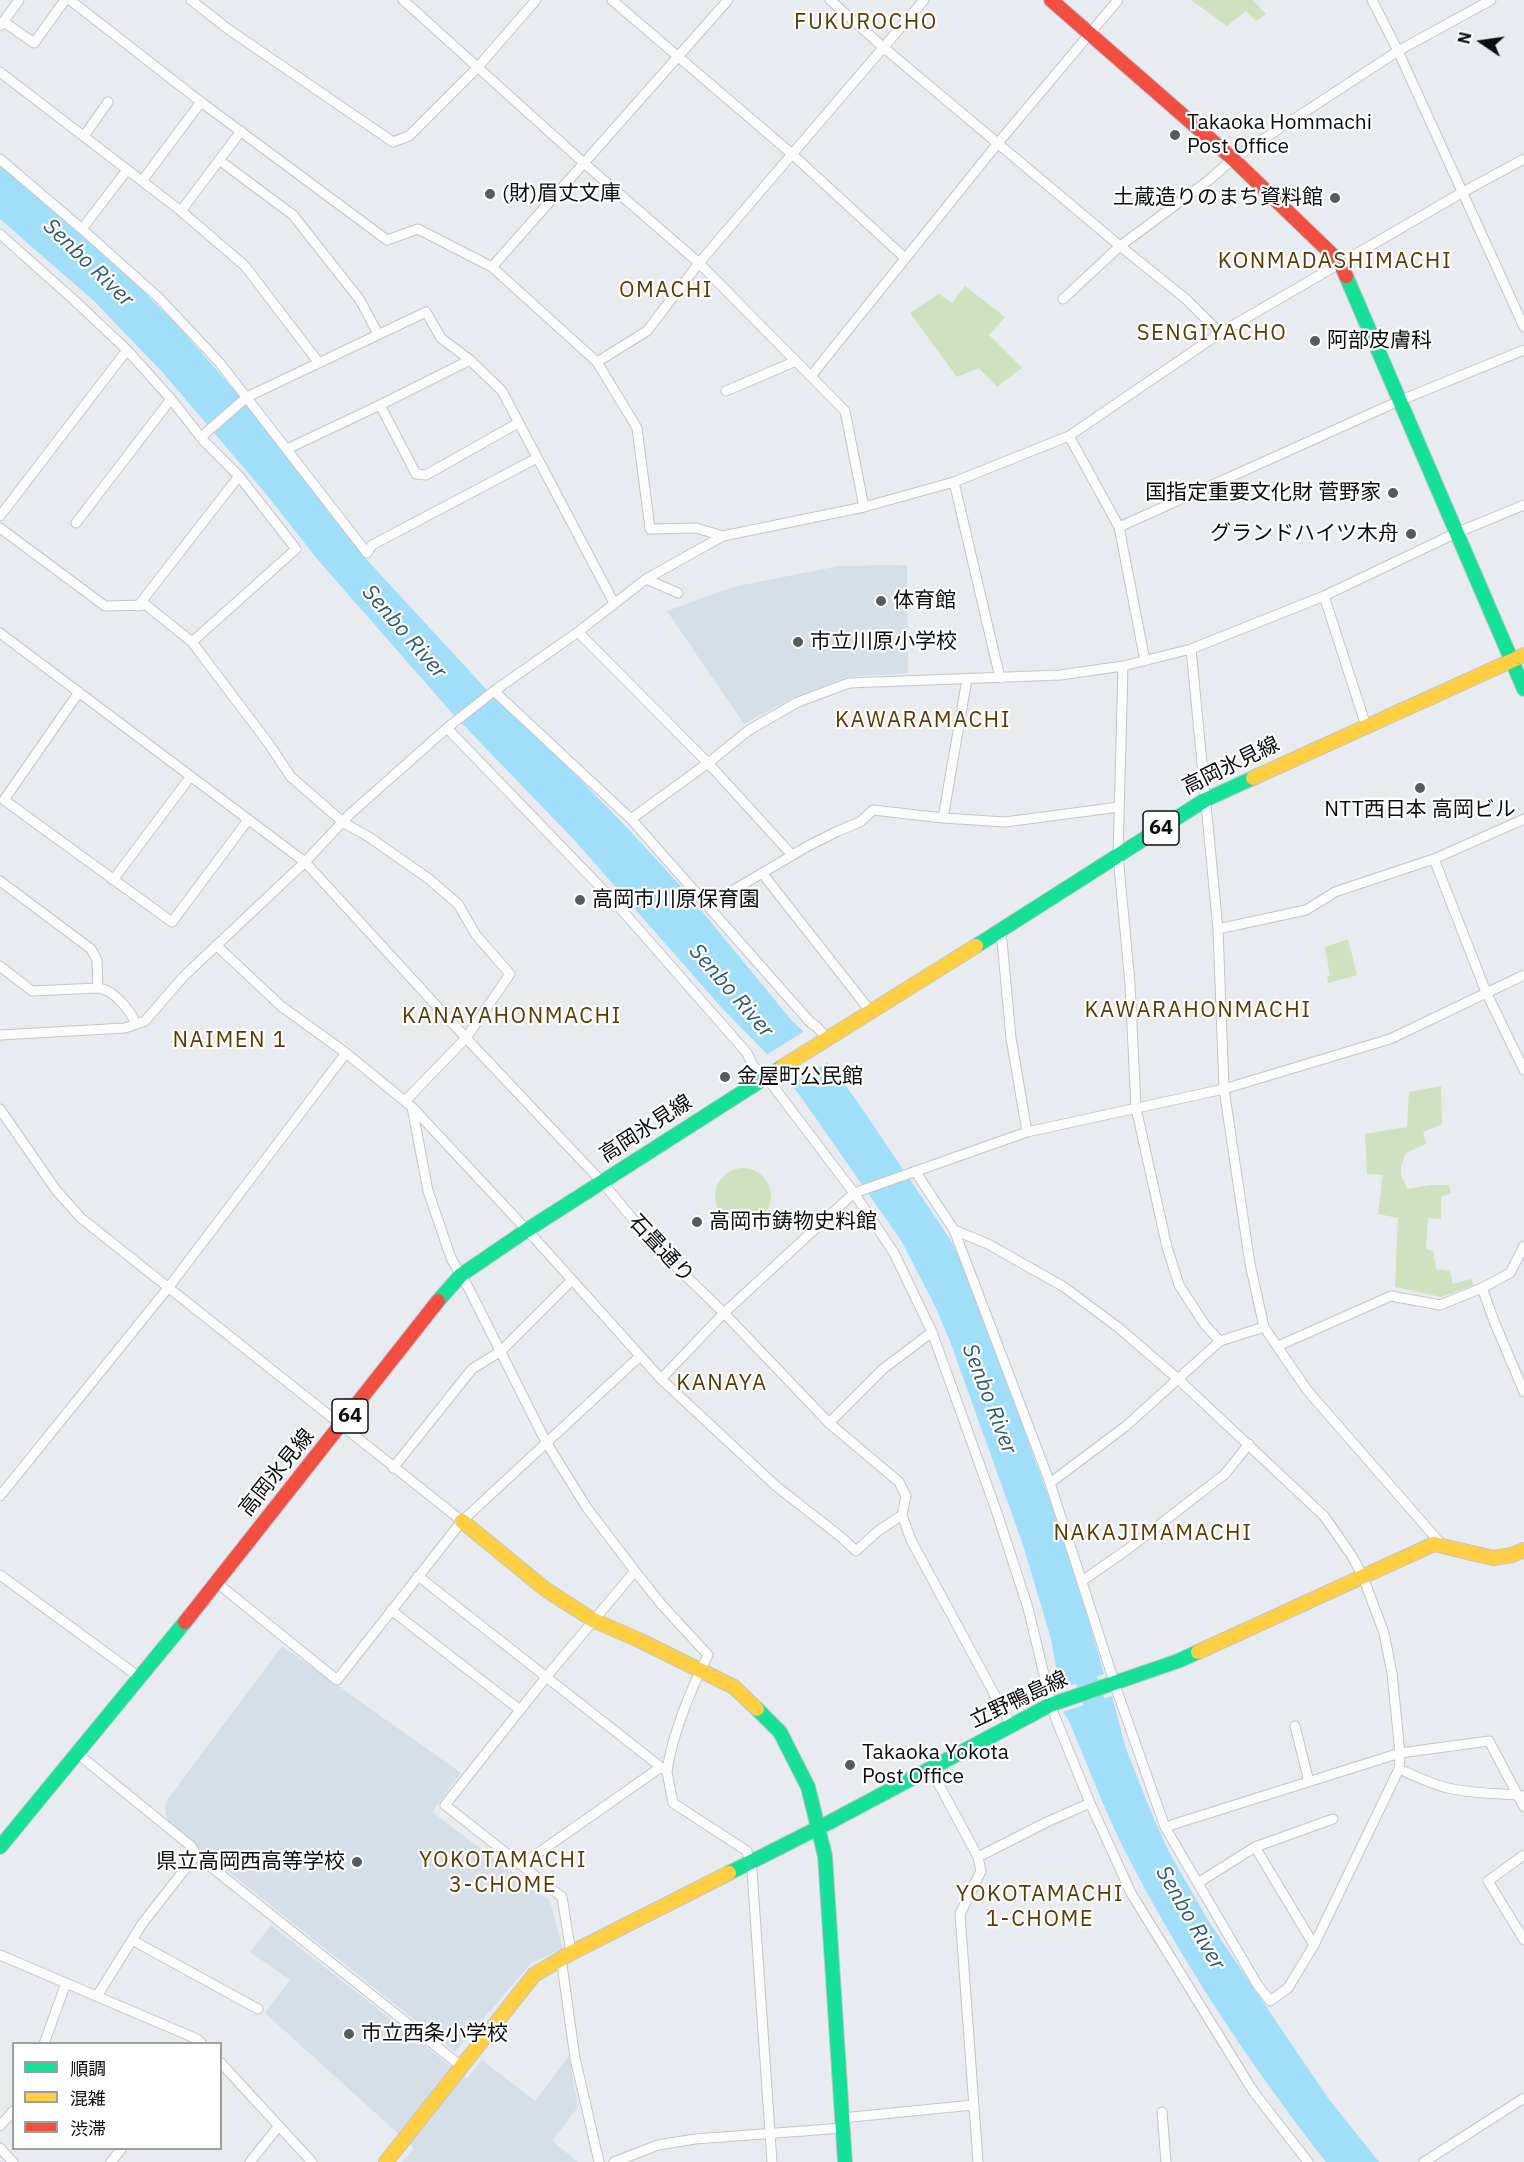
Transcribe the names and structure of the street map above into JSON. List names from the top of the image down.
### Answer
{
  "streets": {
    "main road": ["高岡氷見線", "64", "立野鴨島線"],
    "street": ["石畳通り"]
  },
  "crossings": [
    ["高岡氷見線", "64"],
    ["高岡氷見線", "石畳通り"],
    ["石畳通り", "立野鴨島線"]
  ],
  "districts": [
    "FUKUROCHO",
    "KONMADASHIMACHI",
    "OMACHI",
    "SENGIYACHO",
    "KAWARAMACHI",
    "KAWARAHONMACHI",
    "KANAYAHONMACHI",
    "NAIMEN 1",
    "KANAYA",
    "NAKAJIMAMACHI",
    "YOKOTAMACHI 3-CHOME",
    "YOKOTAMACHI 1-CHOME"
  ],
  "water": ["Senbo River"],
  "places": [
    "Takaoka Hommachi Post Office",
    "(財)眉丈文庫",
    "土蔵造りのまち資料館",
    "阿部皮膚科",
    "国指定重要文化財 菅野家",
    "グランドハイツ木舟",
    "体育館",
    "市立川原小学校",
    "NTT西日本 高岡ビル",
    "高岡市川原保育園",
    "金屋町公民館",
    "高岡市鋳物史料館",
    "Takaoka Yokota Post Office",
    "県立高岡西高等学校",
    "市立西条小学校"
  ],
  "legend": ["順調", "混雑", "渋滞"],
  "north": "left"
}
